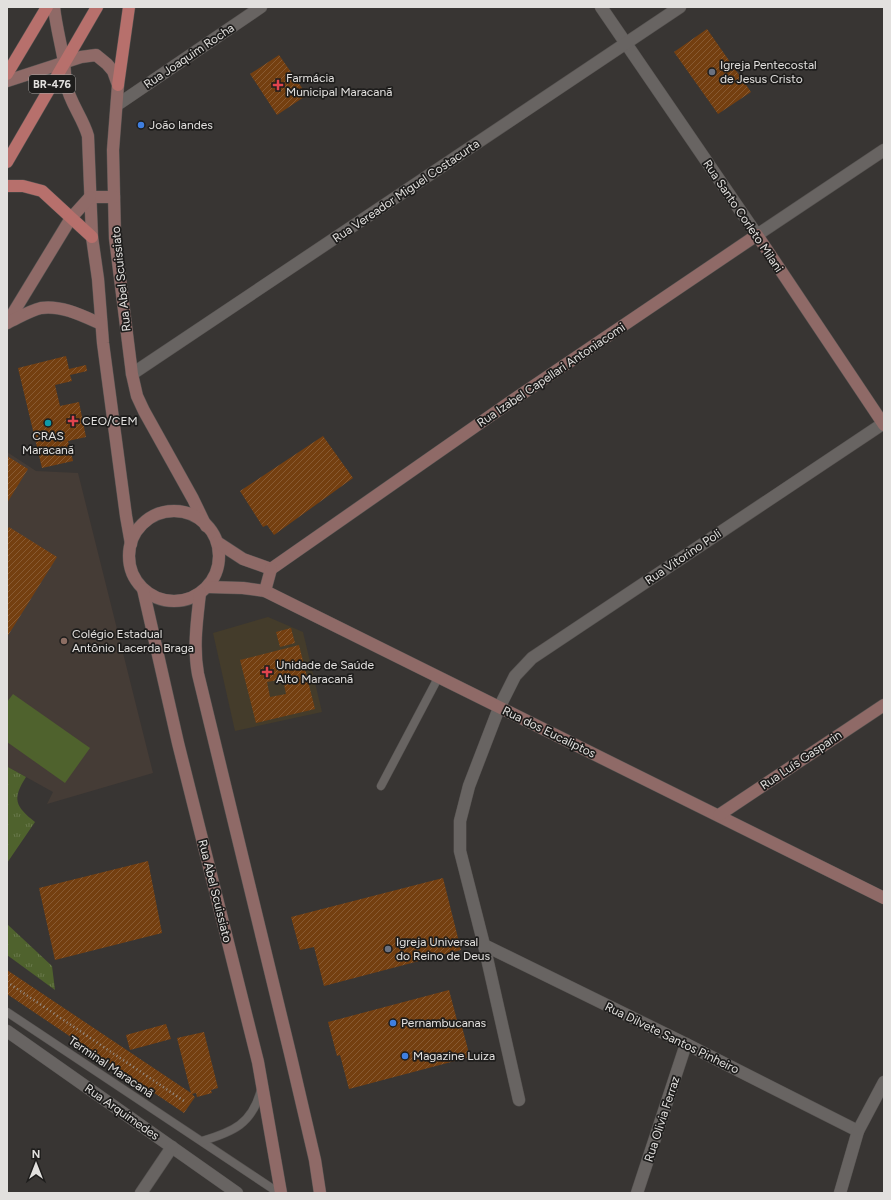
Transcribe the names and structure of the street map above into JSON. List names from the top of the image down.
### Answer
{
  "streets": {
    "main road": [
      "BR-476",
      "Rua Santo Corleto Milani",
      "Rua Abel Scuissiato",
      "Rua Izabel Capellari Antoniacomi",
      "Rua dos Eucaliptos",
      "Rua Luís Gasparin"
    ],
    "street": [
      "Rua Joaquim Rocha",
      "Rua Vereador Miguel Costacurta",
      "Rua Vitorino Poli",
      "Rua Dilvete Santos Pinheiro",
      "Rua Arquimedes",
      "Rua Olivia Ferraz"
    ],
    "lane": ["Terminal Maracanã"]
  },
  "crossings": [
    ["Rua Joaquim Rocha", "Rua Abel Scuissiato"],
    ["BR-476", "Rua Abel Scuissiato"],
    ["Rua Vereador Miguel Costacurta", "Rua Santo Corleto Milani"],
    ["Rua Vereador Miguel Costacurta", "Rua Abel Scuissiato"],
    ["Rua Santo Corleto Milani", "Rua Izabel Capellari Antoniacomi"],
    ["Rua Santo Corleto Milani", "Rua Vitorino Poli"],
    ["Rua Abel Scuissiato", "Rua dos Eucaliptos"],
    ["Rua Abel Scuissiato", "Terminal Maracanã"],
    ["Rua Vitorino Poli", "Rua dos Eucaliptos"],
    ["Rua Vitorino Poli", "Rua Dilvete Santos Pinheiro"],
    ["Rua dos Eucaliptos", "Rua Luís Gasparin"],
    ["Rua Dilvete Santos Pinheiro", "Rua Olivia Ferraz"]
  ],
  "places": {
    "other": [
      "Igreja Pentecostal de Jesus Cristo",
      "João landes",
      "CRAS Maracanã",
      "Colégio Estadual Antônio Lacerda Braga",
      "Igreja Universal do Reino de Deus",
      "Pernambucanas",
      "Magazine Luiza"
    ],
    "health": ["Farmácia Municipal Maracanã", "CEO/CEM", "Unidade de Saúde Alto Maracanã"]
  },
  "north": "top"
}
